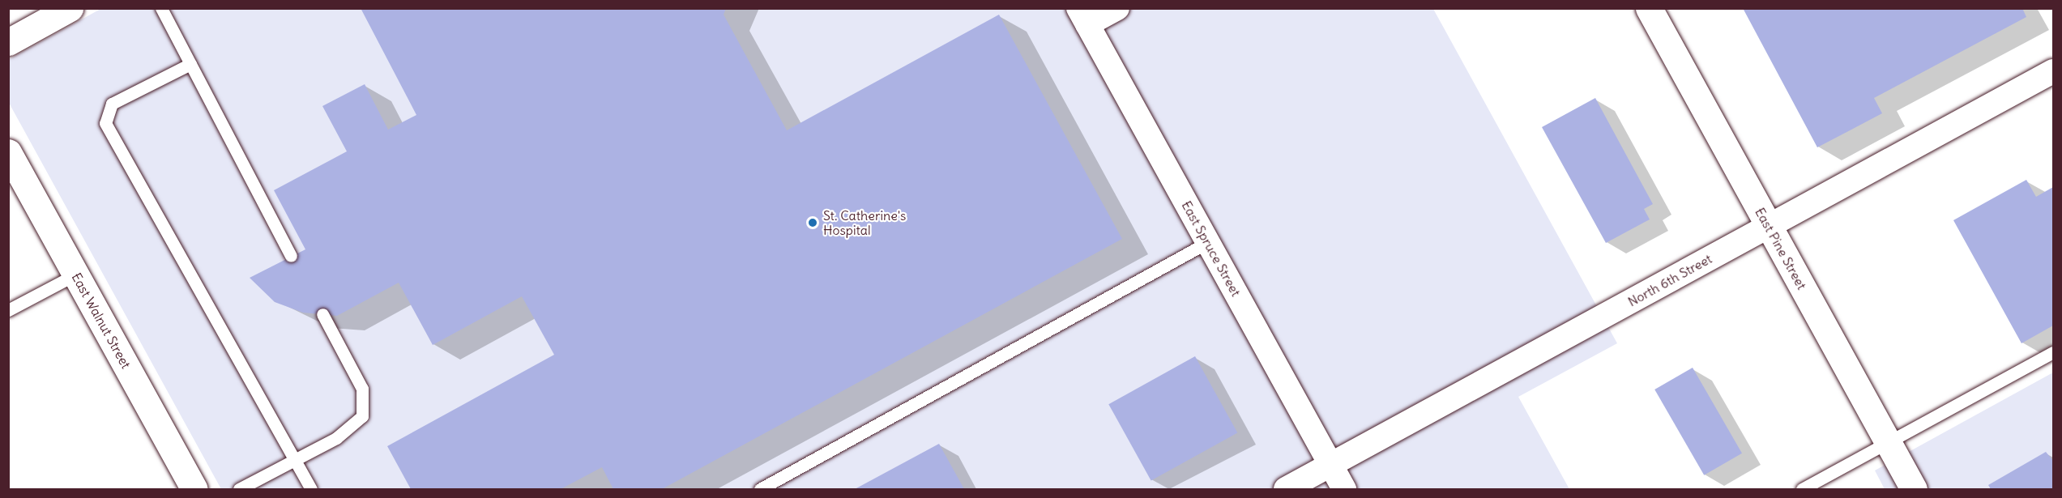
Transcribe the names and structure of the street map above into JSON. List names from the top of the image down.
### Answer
{
  "streets": {
    "street": [
      "East Spruce Street",
      "East Pine Street",
      "North 6th Street",
      "East Walnut Street"
    ]
  },
  "crossings": [
    ["East Spruce Street", "North 6th Street"],
    ["East Pine Street", "North 6th Street"]
  ],
  "places": ["St. Catherine's Hospital"]
}
